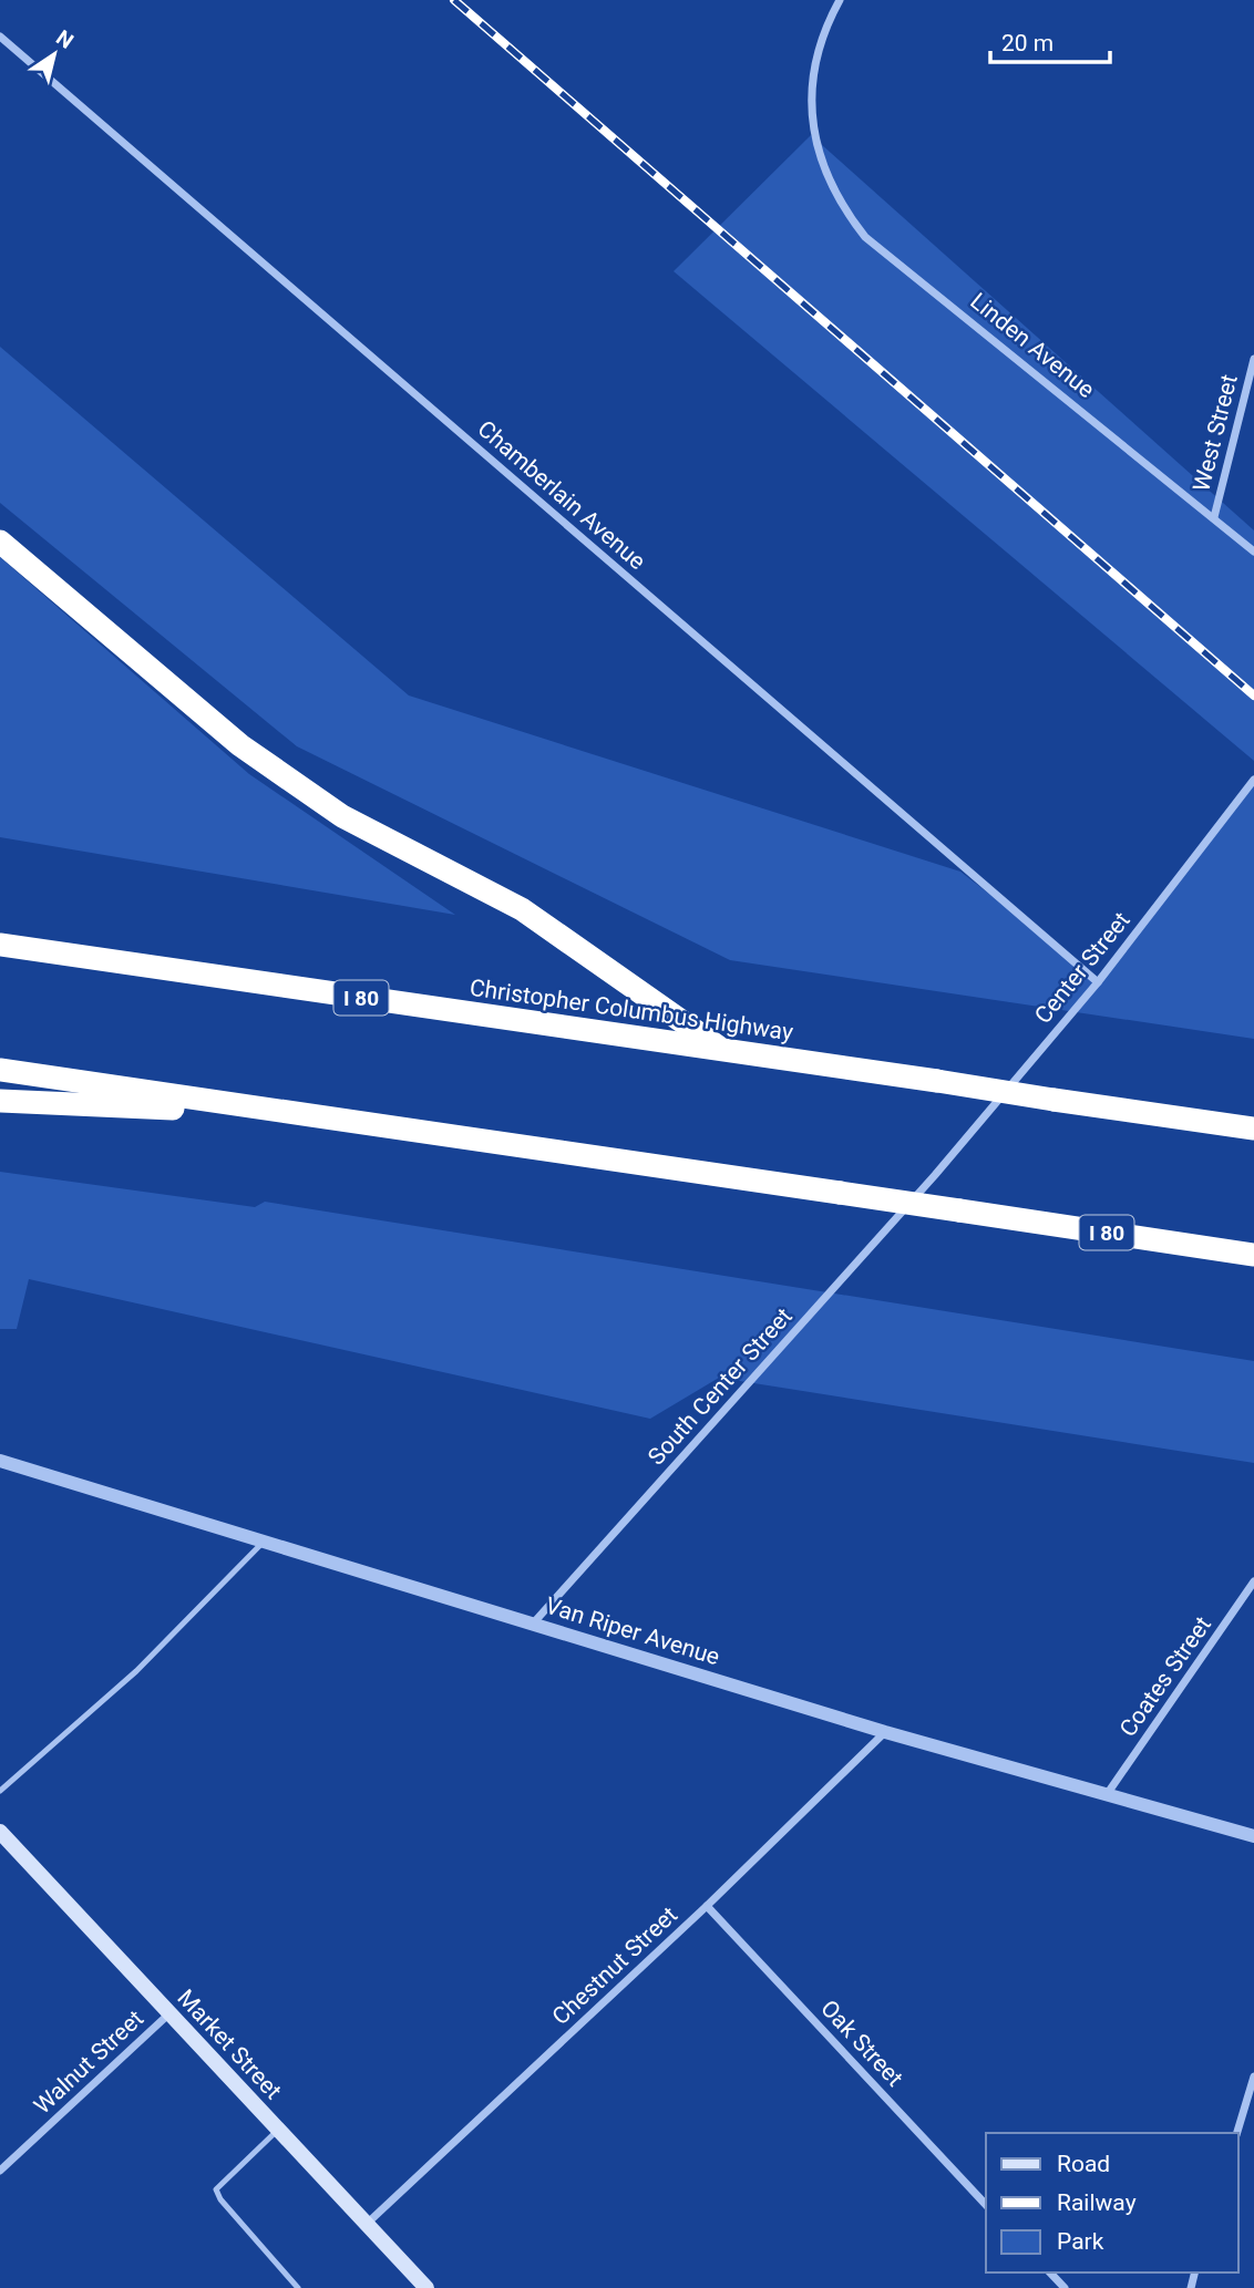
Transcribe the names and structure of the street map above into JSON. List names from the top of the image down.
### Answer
{
  "streets": {
    "highway": ["I 80", "Christopher Columbus Highway"],
    "main road": ["Market Street"],
    "street": [
      "Linden Avenue",
      "West Street",
      "Chamberlain Avenue",
      "Center Street",
      "South Center Street",
      "Van Riper Avenue",
      "Coates Street",
      "Chestnut Street",
      "Oak Street",
      "Walnut Street"
    ]
  },
  "crossings": [
    ["Linden Avenue", "West Street"],
    ["Chamberlain Avenue", "Center Street"],
    ["Center Street", "South Center Street"],
    ["South Center Street", "Van Riper Avenue"],
    ["Van Riper Avenue", "Coates Street"],
    ["Van Riper Avenue", "Chestnut Street"],
    ["Chestnut Street", "Oak Street"],
    ["Chestnut Street", "Market Street"],
    ["Market Street", "Walnut Street"]
  ],
  "legend": ["Road", "Railway", "Park"],
  "scale_bar": "20 m",
  "north": "top right"
}
